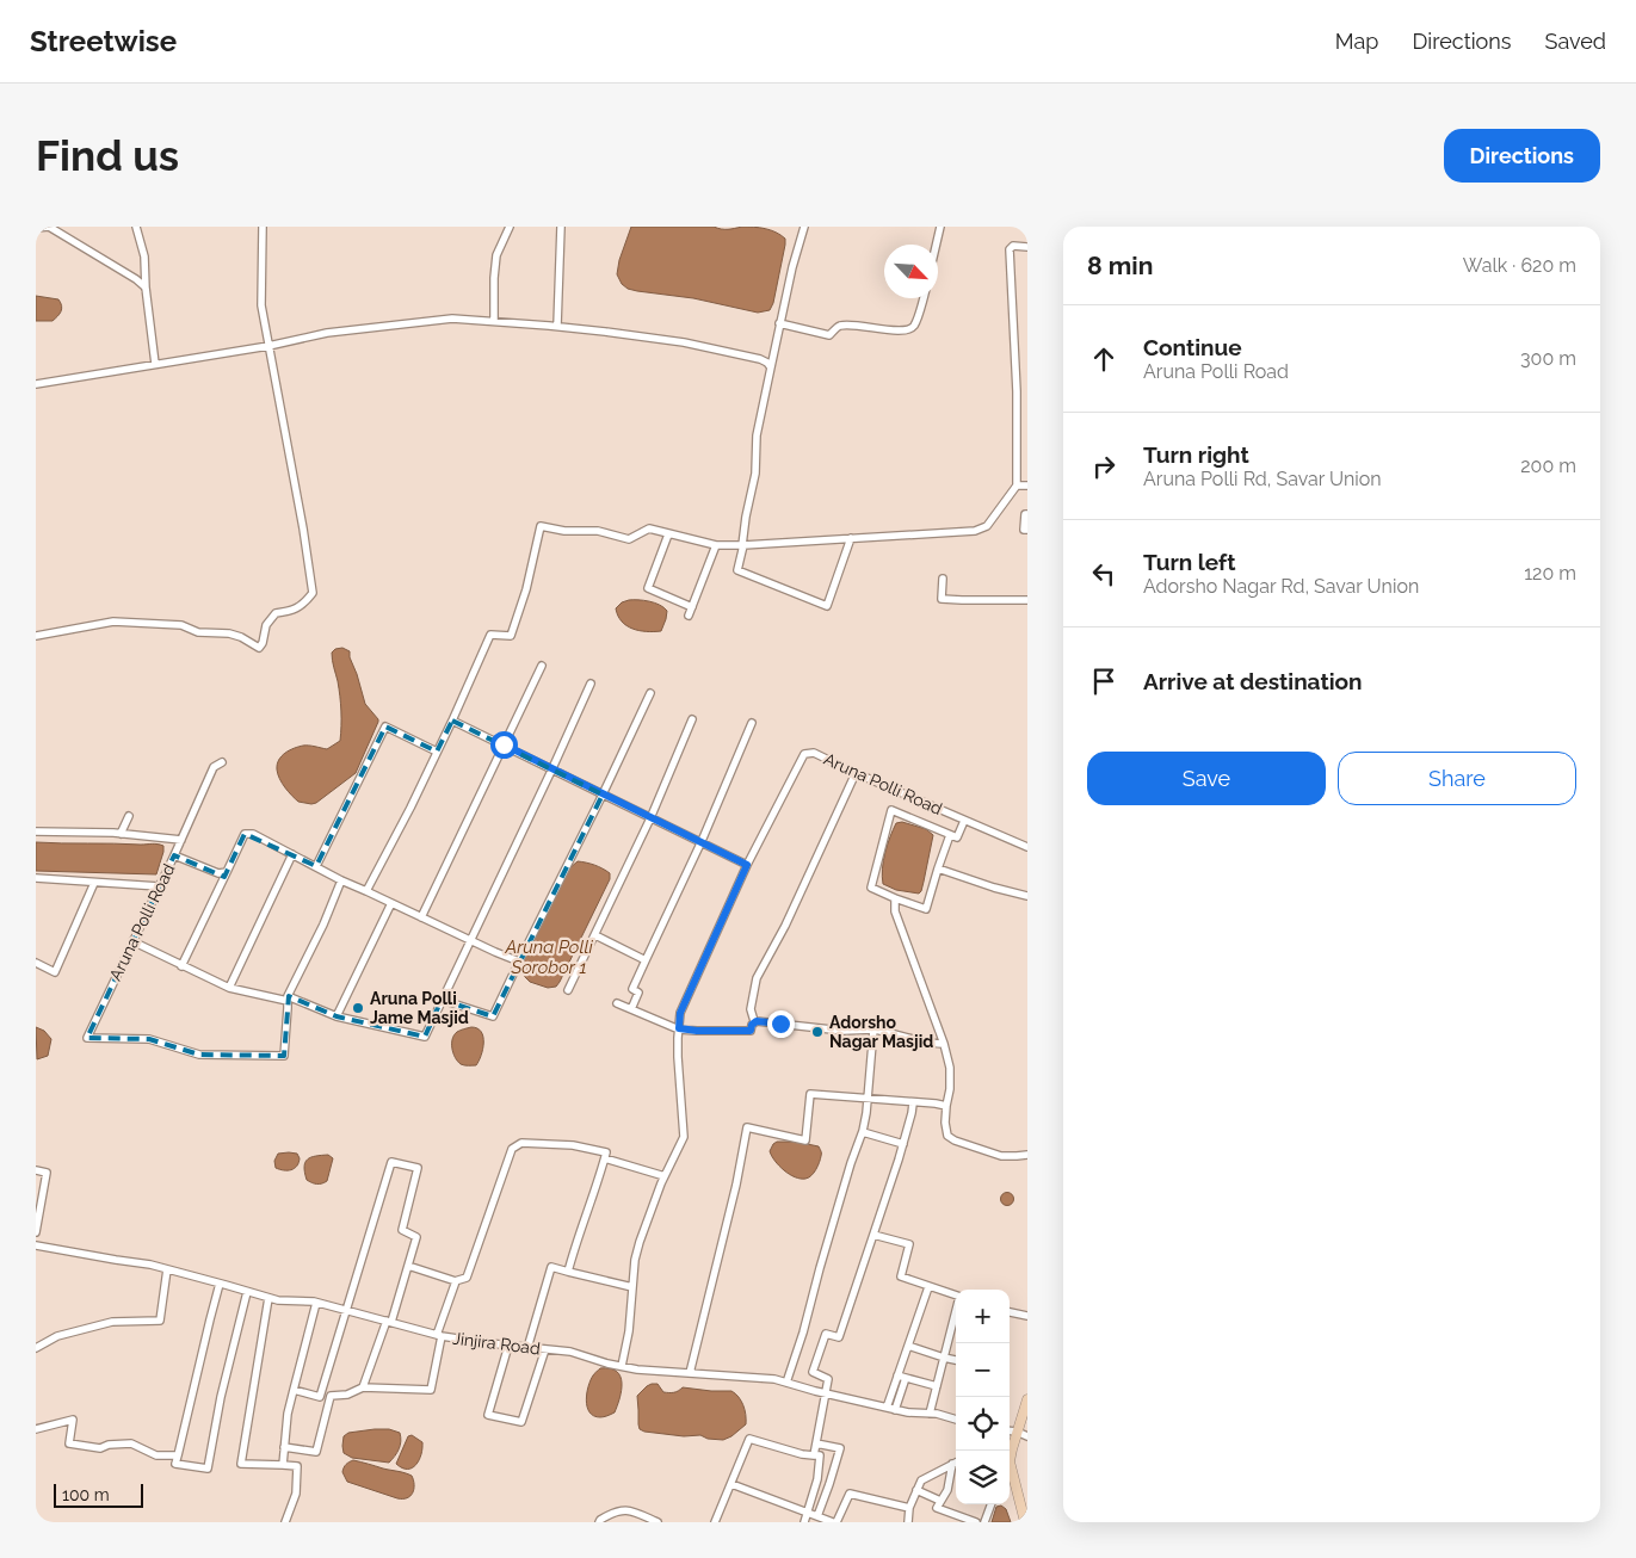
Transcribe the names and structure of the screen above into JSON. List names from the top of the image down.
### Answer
{
  "streets": {
    "street": ["Aruna Polli Road", "Jinjira Road"]
  },
  "water": ["Aruna Polli Sorobor 1"],
  "places": ["Aruna Polli Jame Masjid", "Adorsho Nagar Masjid"],
  "scale_bar": "100 m",
  "north": "bottom right",
  "page": {
    "header": "Streetwise",
    "nav": ["Map", "Directions", "Saved"],
    "buttons": [
      "Directions",
      ["Save", "Share"]
    ],
    "title": "Find us",
    "heading": ["8 min", "Walk · 620 m"],
    "list": [
      ["Continue", "Aruna Polli Road", "300 m"],
      ["Turn right", "Aruna Polli Rd, Savar Union", "200 m"],
      ["Turn left", "Adorsho Nagar Rd, Savar Union", "120 m"],
      "Arrive at destination"
    ],
    "map_buttons": ["+", "−"],
    "scale": "100 m"
  }
}
